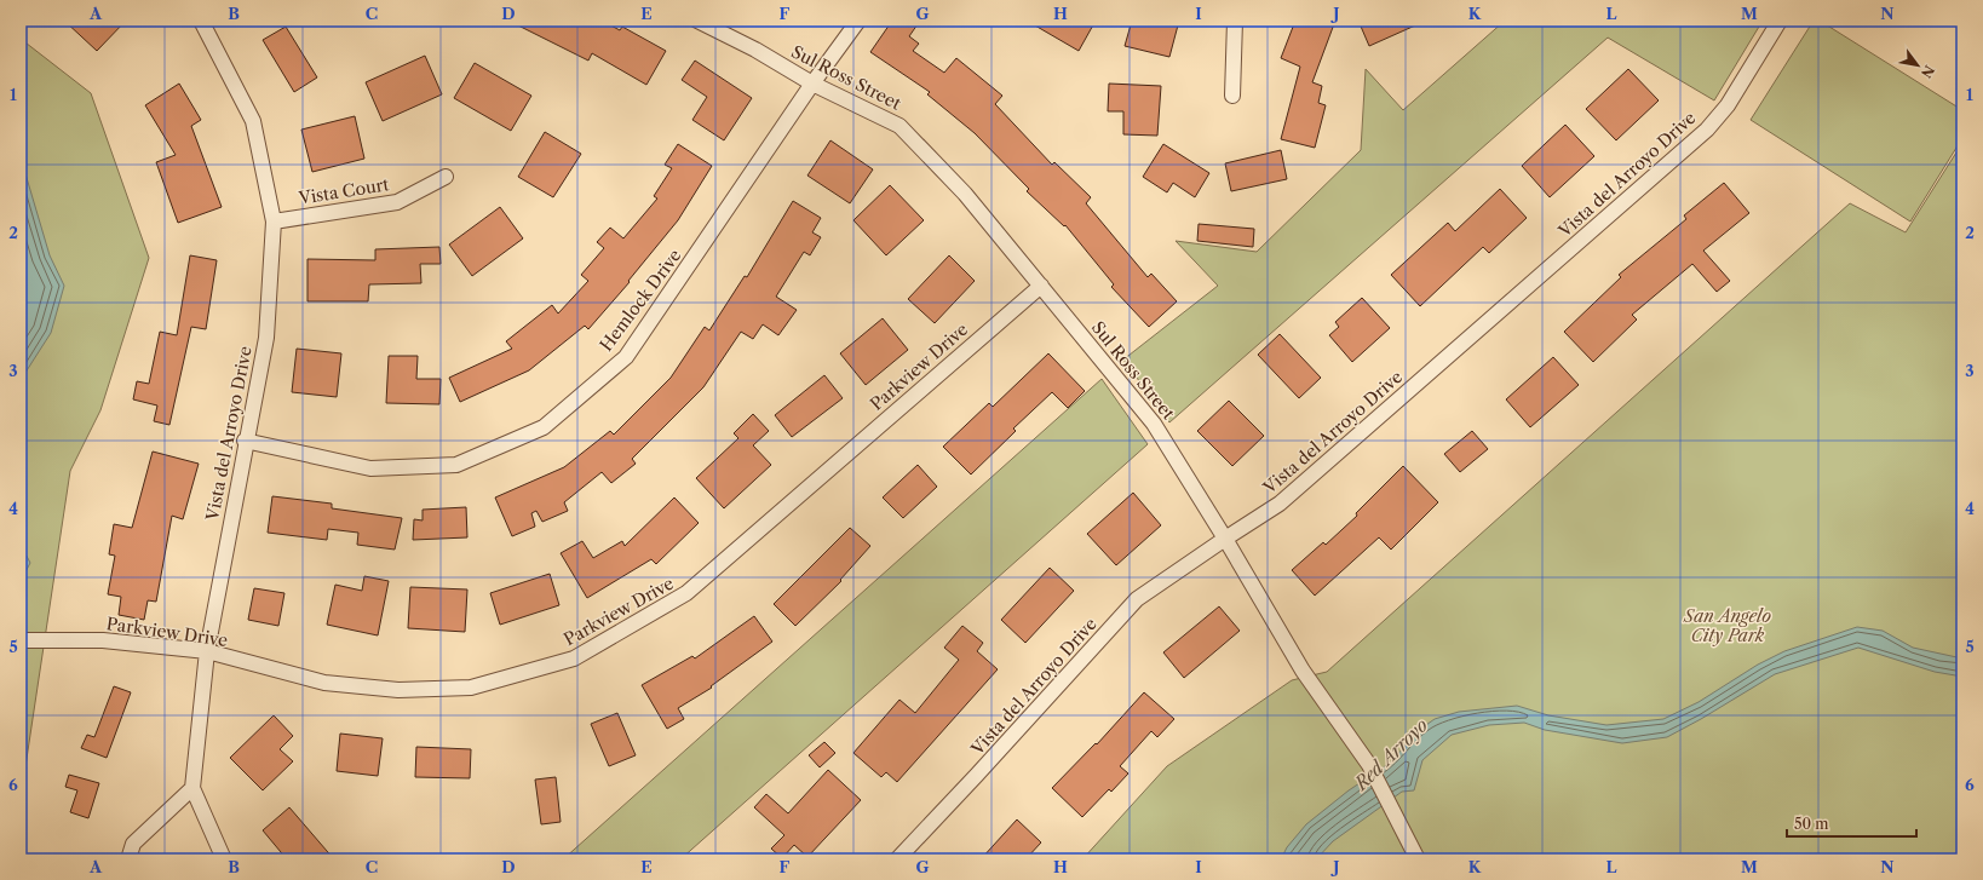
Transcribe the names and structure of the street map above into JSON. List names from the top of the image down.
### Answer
{
  "streets": {
    "street": [
      "Sul Ross Street",
      "Vista del Arroyo Drive",
      "Vista Court",
      "Hemlock Drive",
      "Parkview Drive"
    ]
  },
  "crossings": [
    ["Sul Ross Street", "Vista del Arroyo Drive"],
    ["Sul Ross Street", "Hemlock Drive"],
    ["Sul Ross Street", "Parkview Drive"],
    ["Vista del Arroyo Drive", "Vista Court"],
    ["Vista del Arroyo Drive", "Hemlock Drive"],
    ["Vista del Arroyo Drive", "Parkview Drive"]
  ],
  "water": ["Red Arroyo"],
  "parks": ["San Angelo City Park"],
  "scale_bar": "50 m",
  "north": "bottom right",
  "grid": {
    "columns": [
      "A",
      "B",
      "C",
      "D",
      "E",
      "F",
      "G",
      "H",
      "I",
      "J",
      "K",
      "L",
      "M",
      "N"
    ],
    "rows": [
      "1",
      "2",
      "3",
      "4",
      "5",
      "6"
    ]
  }
}
